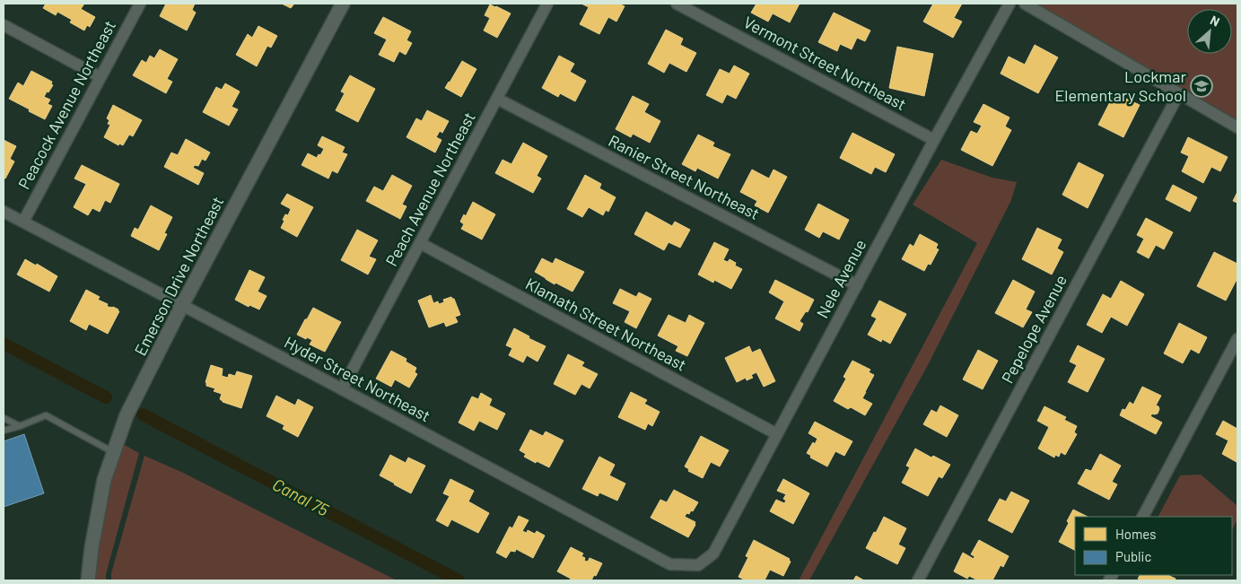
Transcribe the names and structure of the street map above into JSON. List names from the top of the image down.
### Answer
{
  "streets": {
    "street": [
      "Vermont Street Northeast",
      "Peacock Avenue Northeast",
      "Ranier Street Northeast",
      "Peach Avenue Northeast",
      "Emerson Drive Northeast",
      "Nele Avenue",
      "Klamath Street Northeast",
      "Pepelope Avenue",
      "Hyder Street Northeast"
    ]
  },
  "crossings": [
    ["Vermont Street Northeast", "Nele Avenue"],
    ["Peacock Avenue Northeast", "Hyder Street Northeast"],
    ["Ranier Street Northeast", "Peach Avenue Northeast"],
    ["Ranier Street Northeast", "Nele Avenue"],
    ["Peach Avenue Northeast", "Klamath Street Northeast"],
    ["Peach Avenue Northeast", "Hyder Street Northeast"],
    ["Emerson Drive Northeast", "Hyder Street Northeast"],
    ["Nele Avenue", "Klamath Street Northeast"],
    ["Nele Avenue", "Hyder Street Northeast"]
  ],
  "water": ["Canal 75"],
  "places": {
    "school or university": ["Lockmar Elementary School"]
  },
  "legend": ["Homes", "Public"],
  "north": "top right"
}
